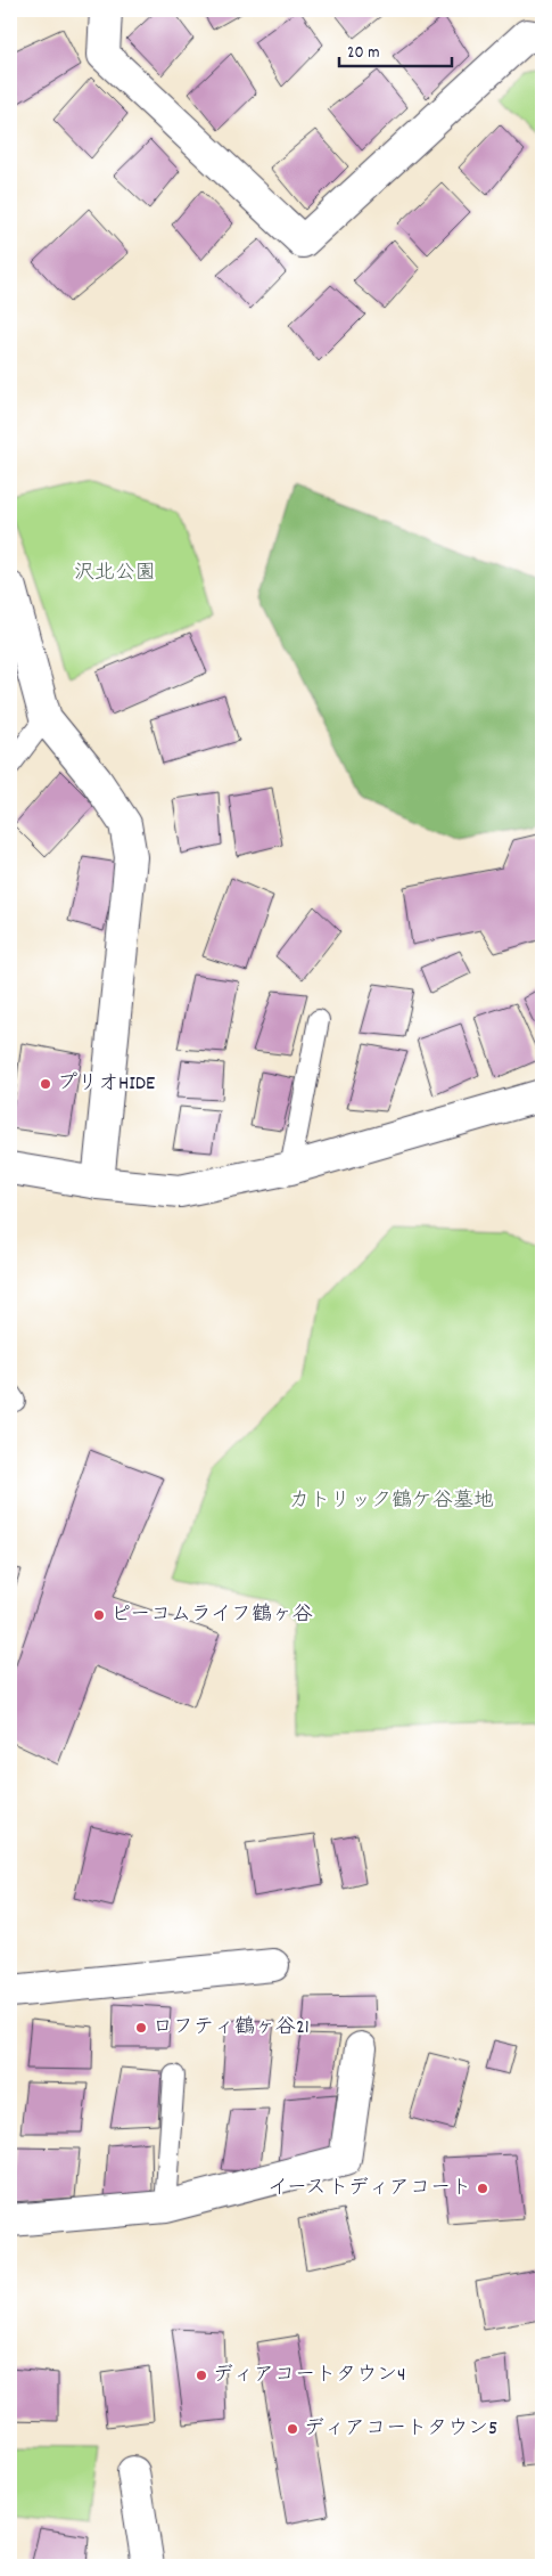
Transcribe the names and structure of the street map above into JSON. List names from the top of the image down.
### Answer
{
  "parks": ["沢北公園", "カトリック鶴ケ谷墓地"],
  "places": [
    "プリオHIDE",
    "ピーコムライフ鶴ヶ谷",
    "ロフティ鶴ヶ谷21",
    "イーストディアコート",
    "ディアコートタウン4",
    "ディアコートタウン5"
  ],
  "scale_bar": "20 m"
}
